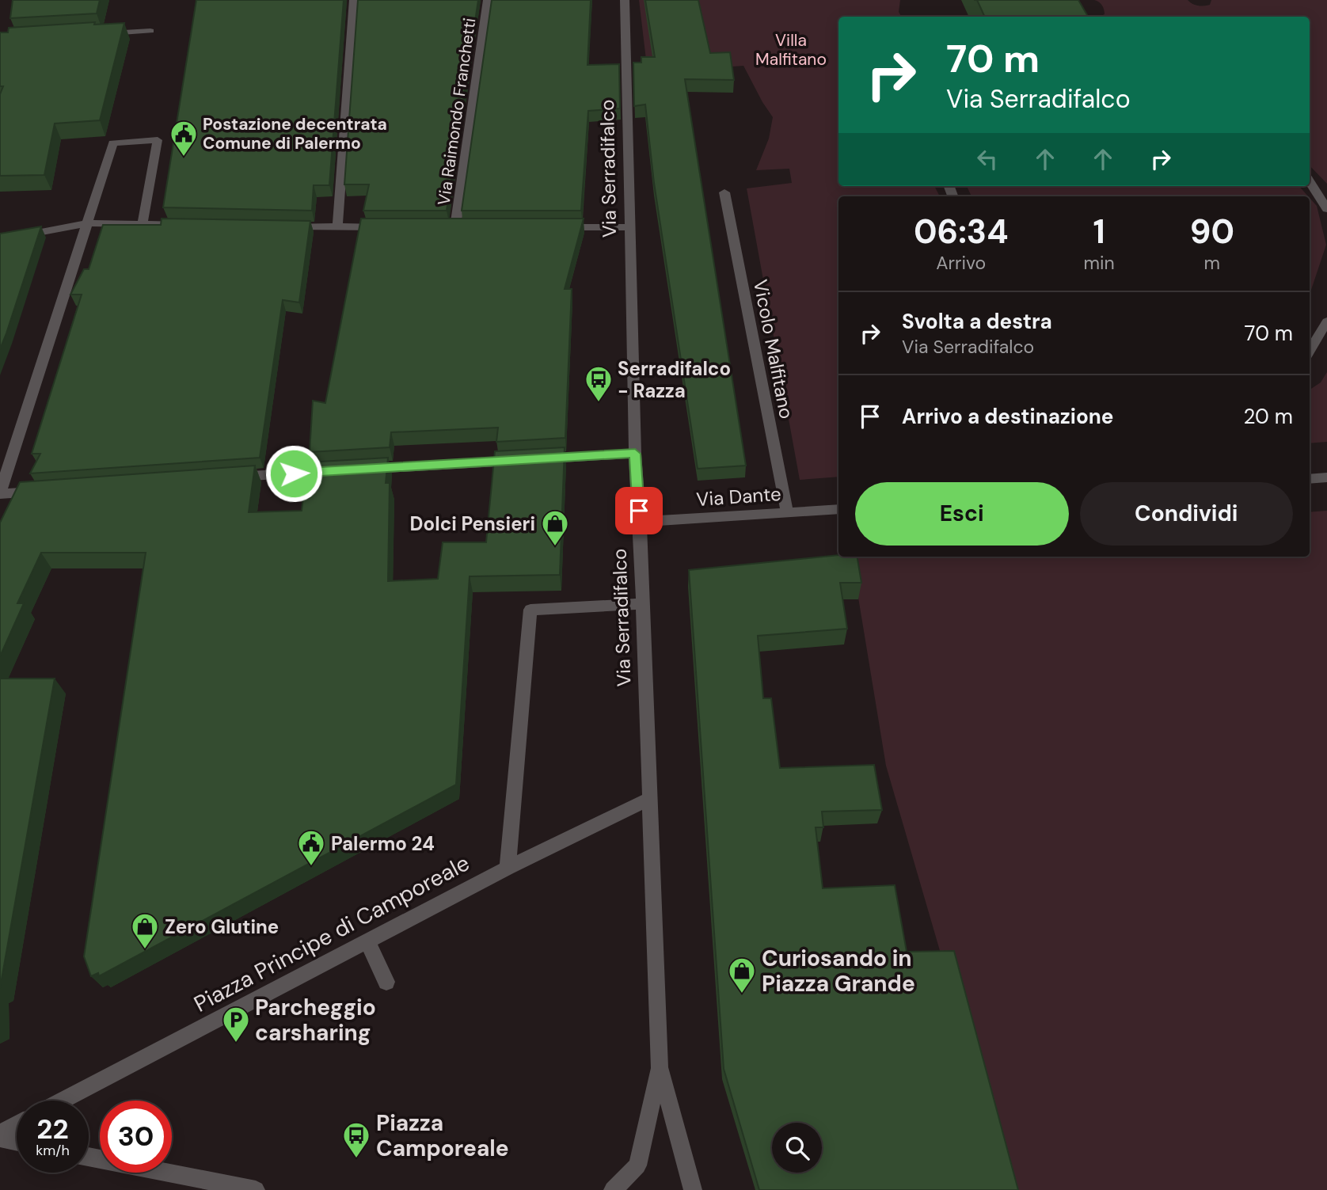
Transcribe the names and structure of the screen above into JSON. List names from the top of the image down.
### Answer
{
  "streets": {
    "street": [
      "Via Raimondo Franchetti",
      "Via Serradifalco",
      "Vicolo Malfitano",
      "Via Dante",
      "Piazza Principe di Camporeale"
    ]
  },
  "crossings": [
    ["Via Serradifalco", "Via Dante"],
    ["Via Serradifalco", "Piazza Principe di Camporeale"],
    ["Vicolo Malfitano", "Via Dante"]
  ],
  "parks": ["Villa Malfitano"],
  "places": {
    "public building": ["Postazione decentrata Comune di Palermo", "Palermo 24"],
    "bus stop": ["Serradifalco - Razza", "Piazza Camporeale"],
    "shop": ["Dolci Pensieri", "Zero Glutine", "Curiosando in Piazza Grande"],
    "parking": ["Parcheggio carsharing"]
  },
  "page": {
    "turn": ["70 m", "Via Serradifalco"],
    "eta": [
      "06:34",
      "Arrivo",
      "1",
      "min",
      "90",
      "m"
    ],
    "list": [
      {
        "name": "Svolta a destra",
        "note": "Via Serradifalco",
        "value": "70 m"
      },
      {
        "name": "Arrivo a destinazione",
        "value": "20 m"
      }
    ],
    "buttons": ["Esci", "Condividi"],
    "speed": "22 km/h",
    "limit": "30"
  }
}
